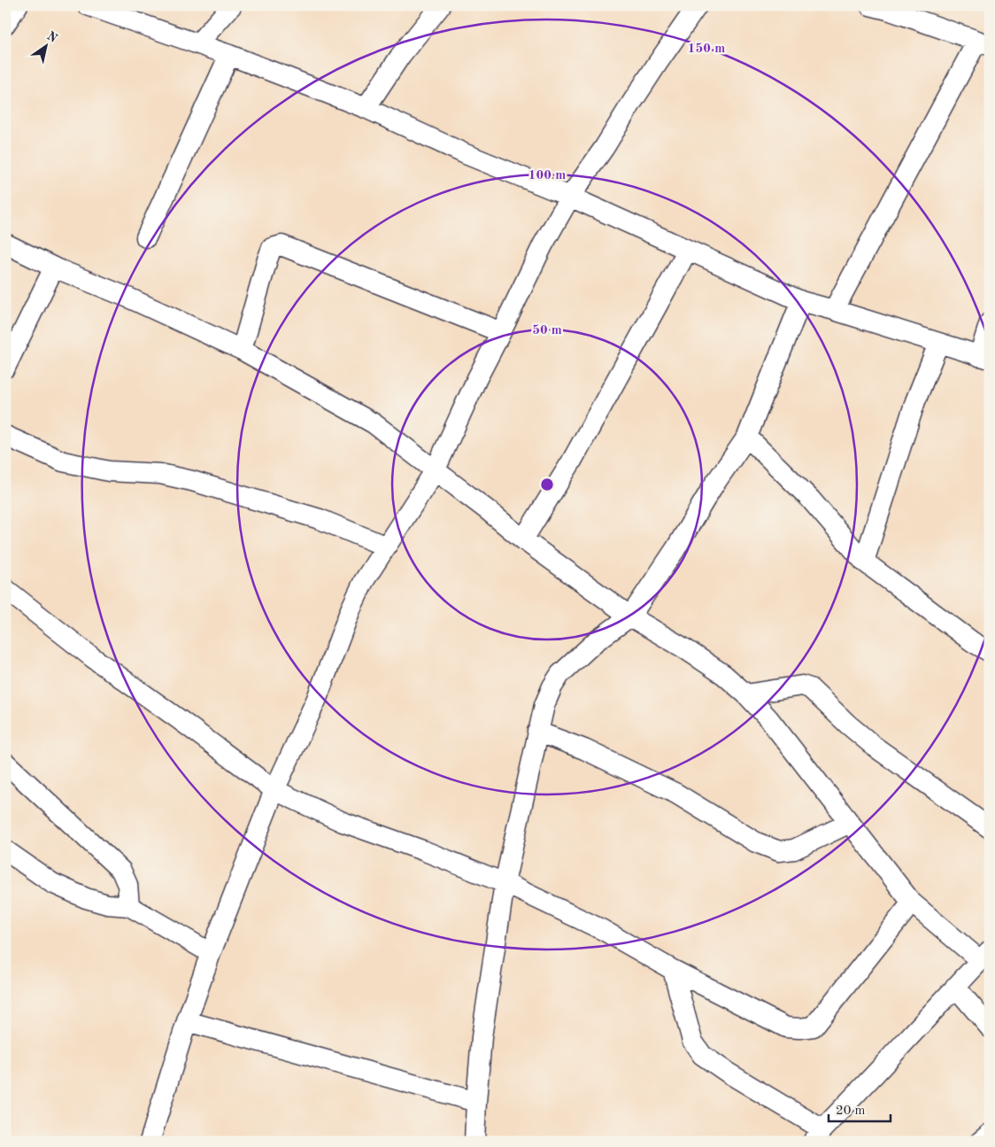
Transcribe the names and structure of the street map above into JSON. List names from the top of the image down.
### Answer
{
  "scale_bar": "20 m",
  "north": "top right",
  "rings": ["150 m", "100 m", "50 m"]
}
